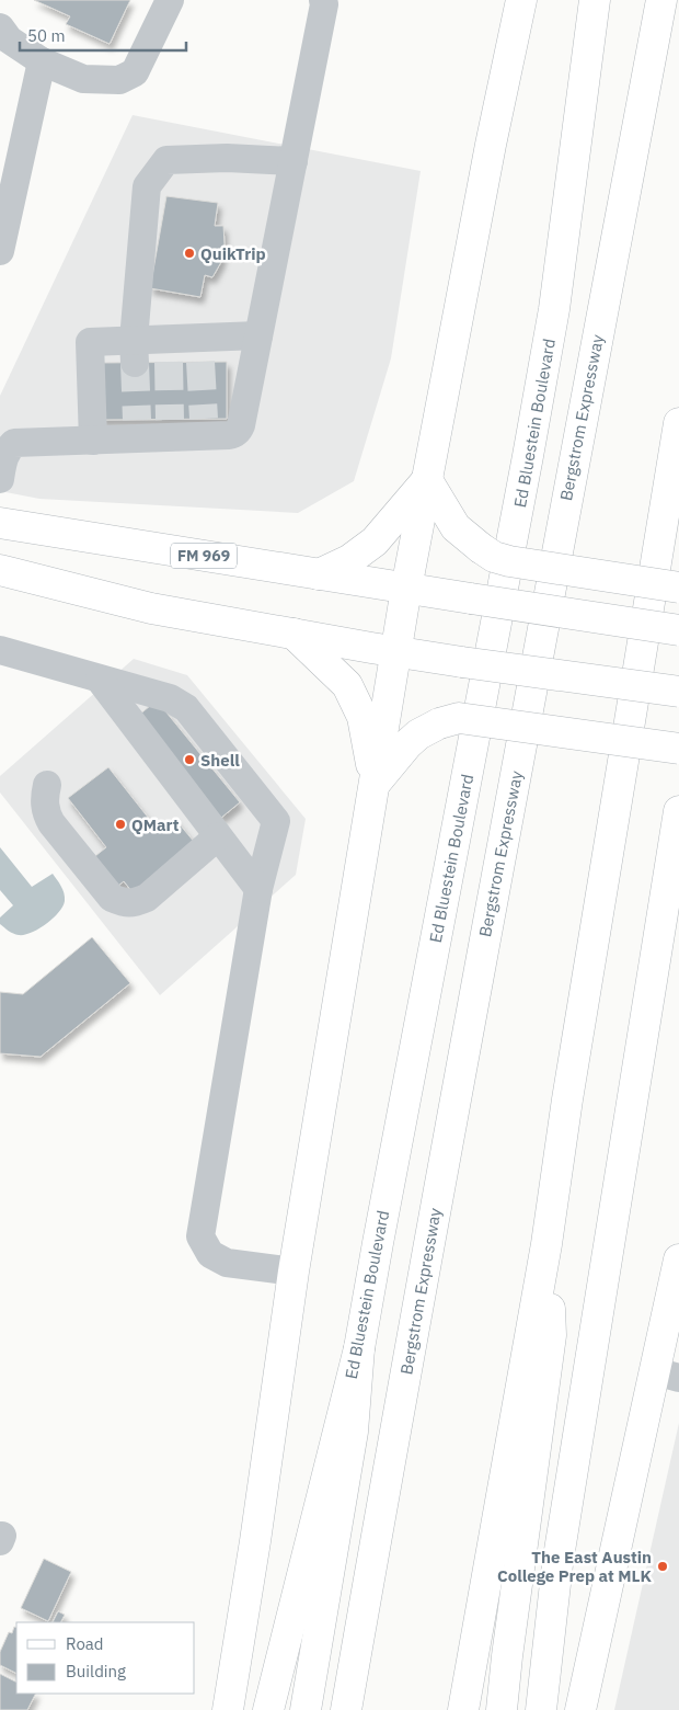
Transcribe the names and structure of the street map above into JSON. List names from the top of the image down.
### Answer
{
  "streets": {
    "main road": ["Bergstrom Expressway", "Ed Bluestein Boulevard", "FM 969"]
  },
  "places": [
    "QuikTrip",
    "Shell",
    "QMart",
    "The East Austin College Prep at MLK"
  ],
  "legend": ["Road", "Building"],
  "scale_bar": "50 m"
}
